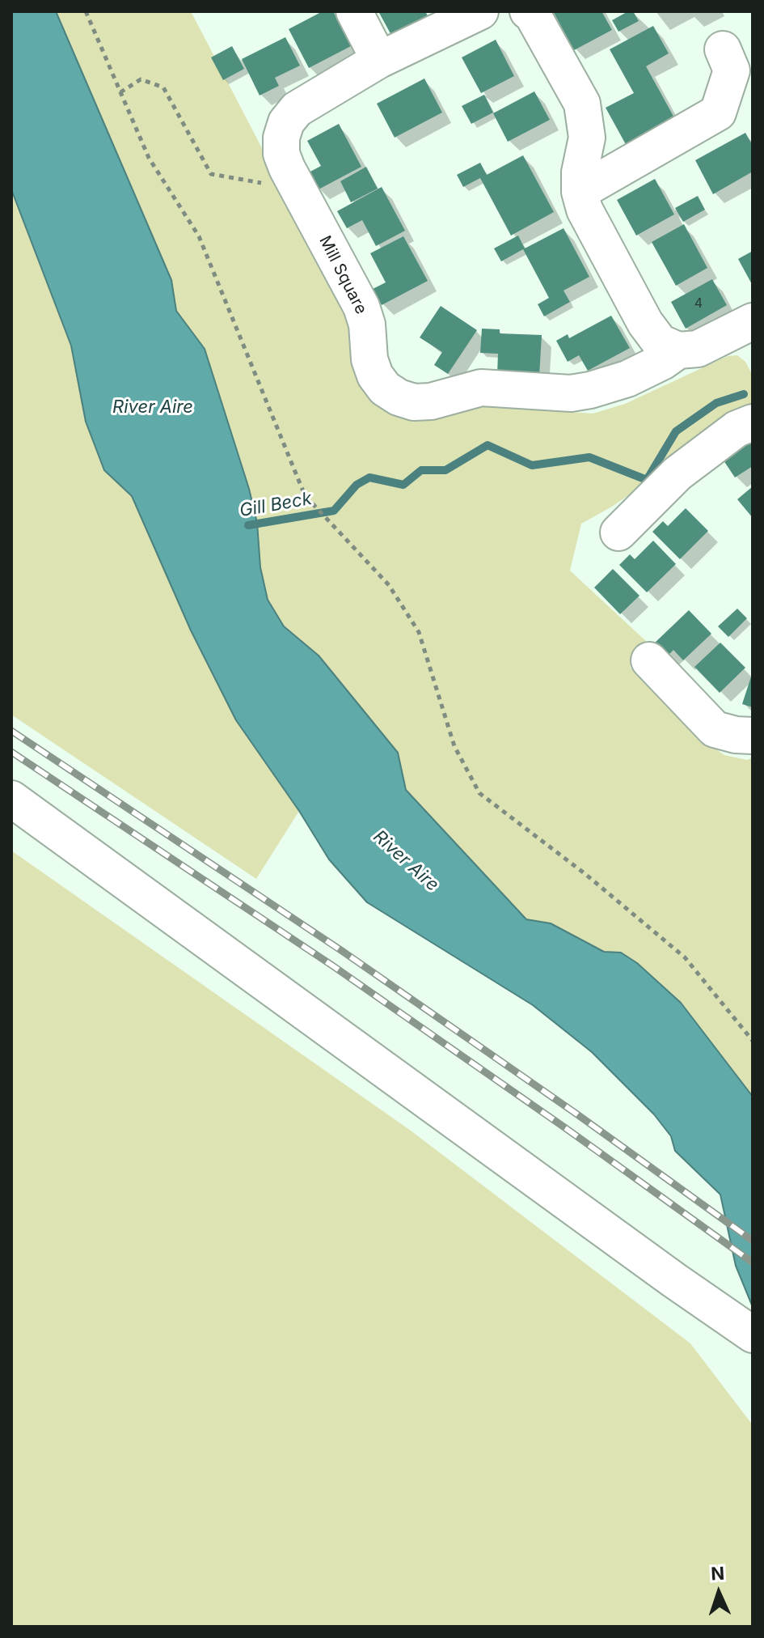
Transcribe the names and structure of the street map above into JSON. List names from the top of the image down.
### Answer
{
  "streets": {
    "street": ["Mill Square"]
  },
  "water": ["River Aire", "Gill Beck"],
  "house_numbers": ["4"],
  "north": "top"
}
